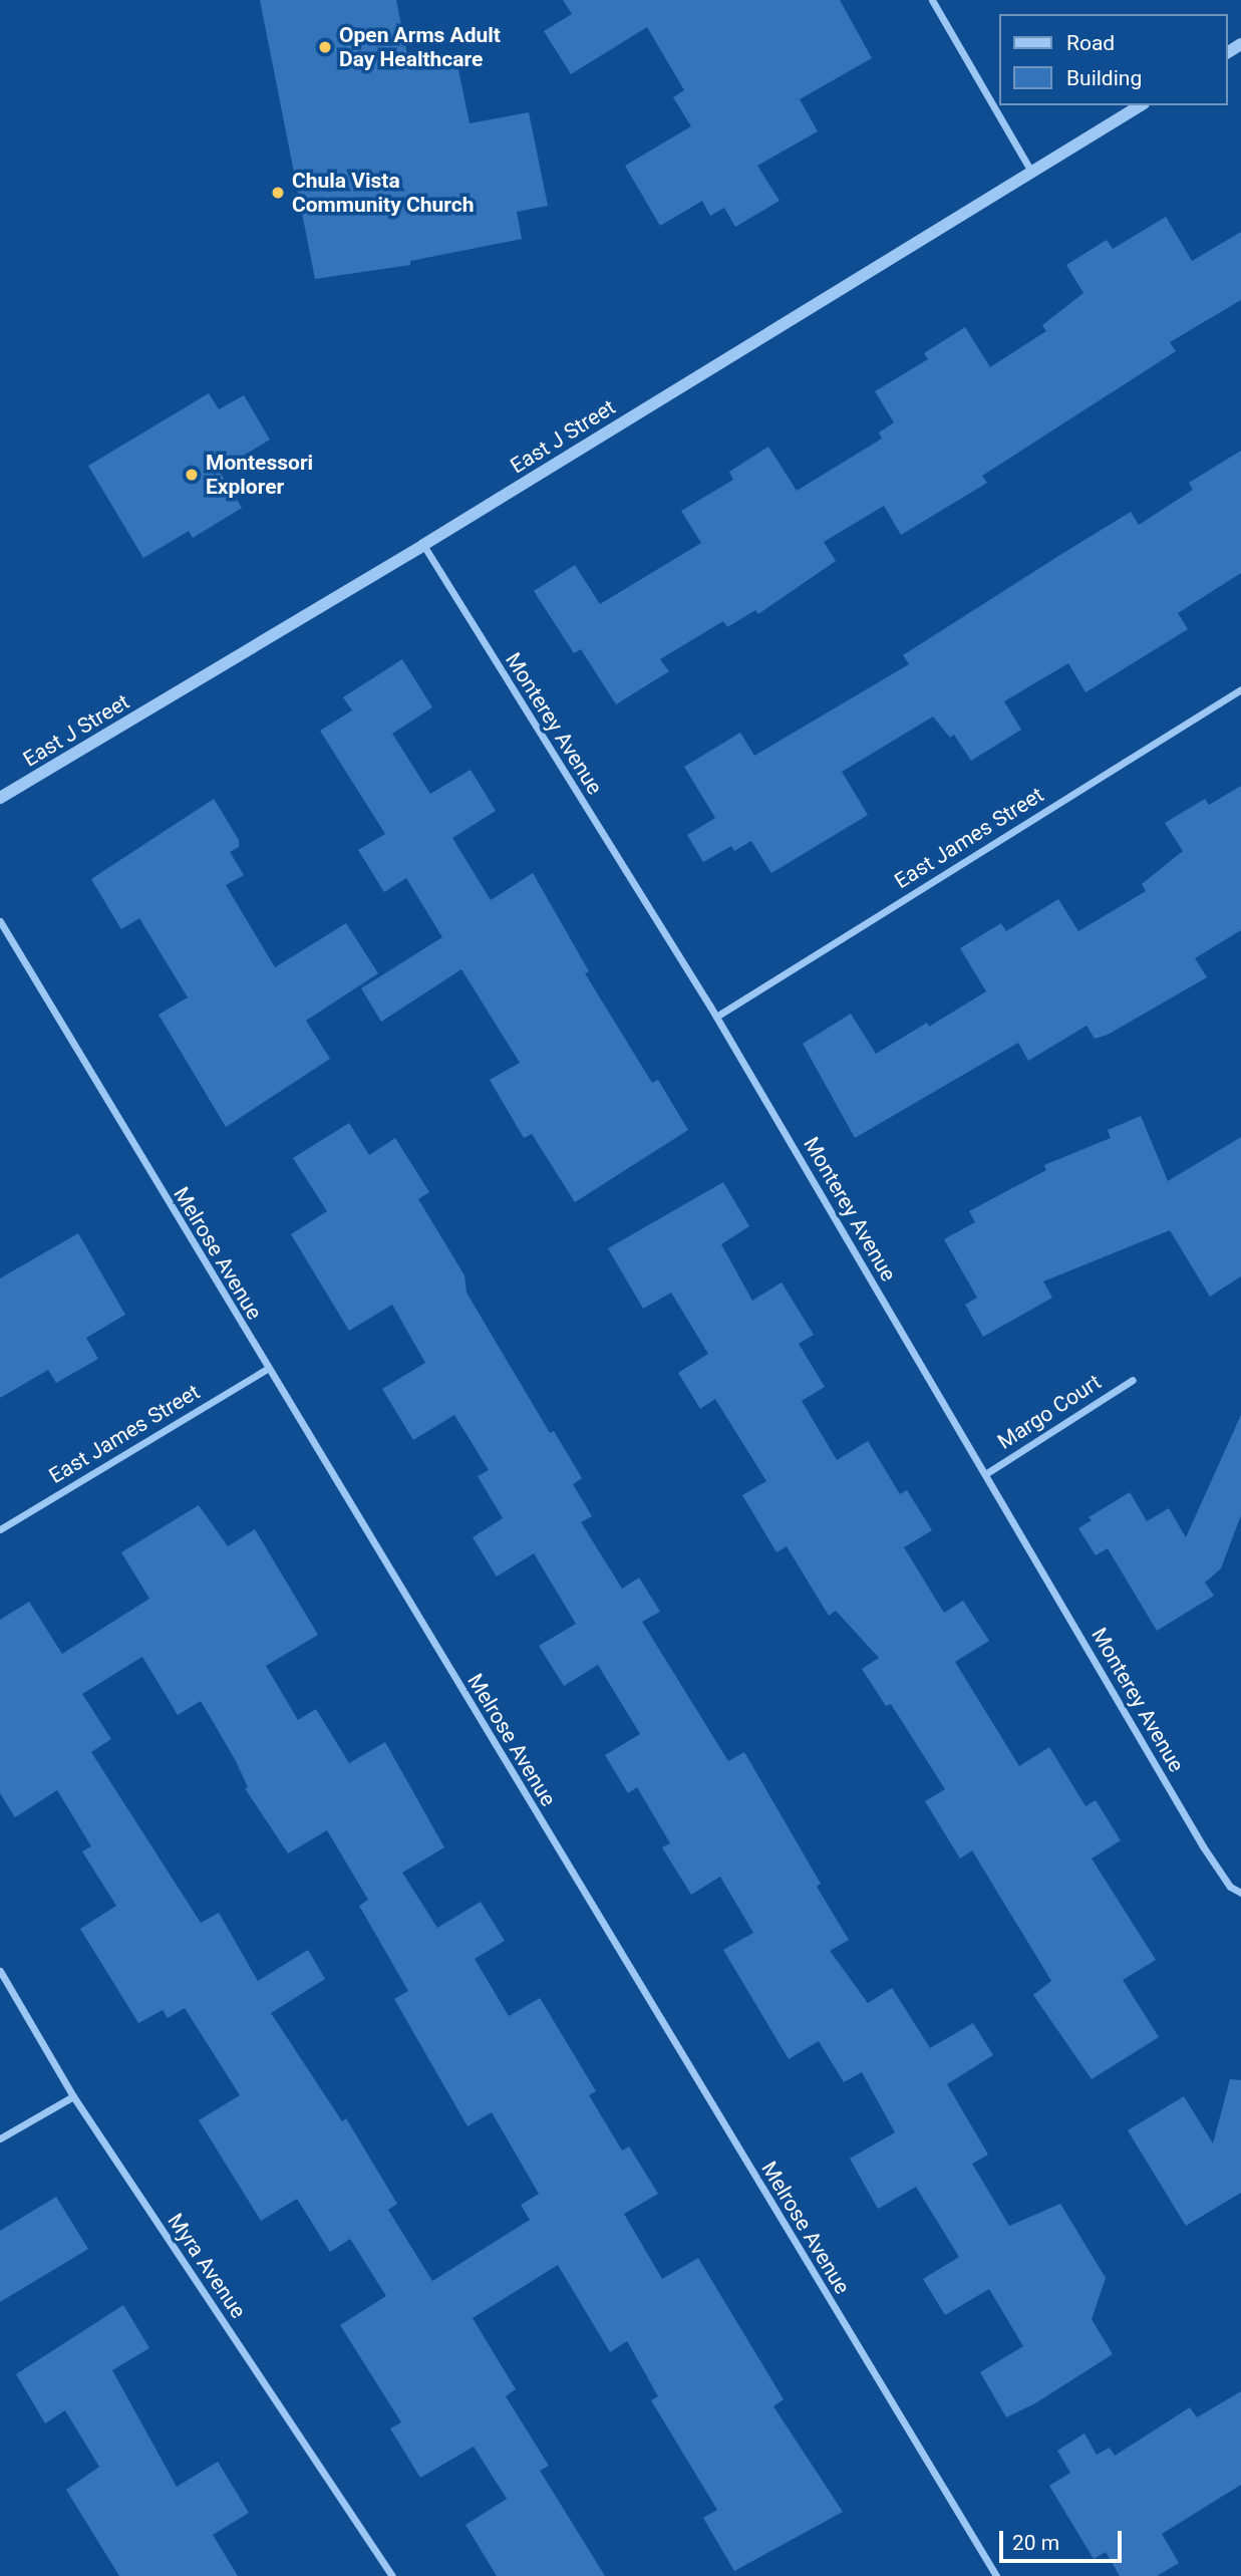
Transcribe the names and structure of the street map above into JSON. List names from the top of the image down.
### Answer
{
  "streets": {
    "street": [
      "East J Street",
      "Monterey Avenue",
      "East James Street",
      "Melrose Avenue",
      "Margo Court",
      "Myra Avenue"
    ]
  },
  "crossings": [
    ["East J Street", "Monterey Avenue"],
    ["Monterey Avenue", "East James Street"],
    ["Monterey Avenue", "Margo Court"],
    ["East James Street", "Melrose Avenue"]
  ],
  "places": ["Open Arms Adult Day Healthcare", "Chula Vista Community Church", "Montessori Explorer"],
  "legend": ["Road", "Building"],
  "scale_bar": "20 m"
}
